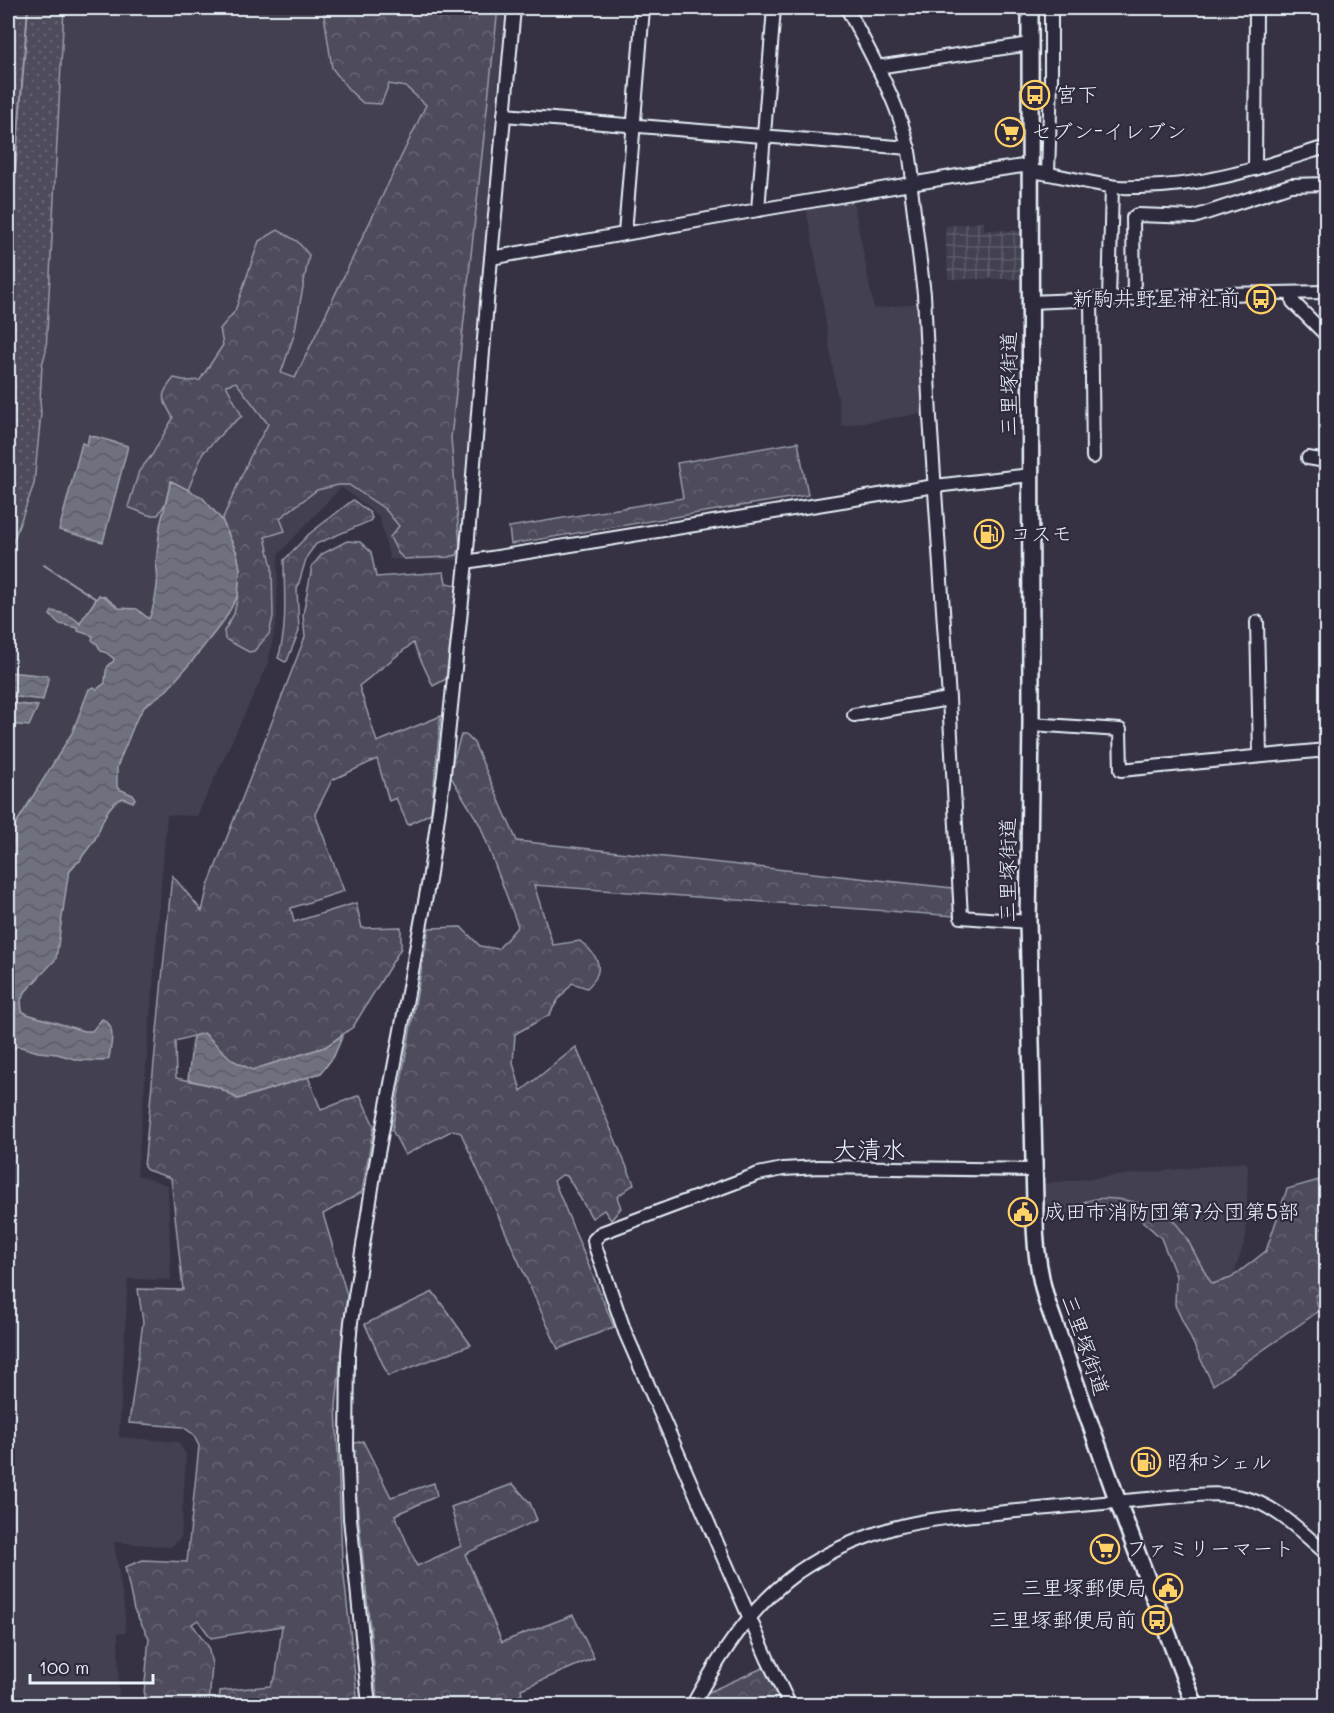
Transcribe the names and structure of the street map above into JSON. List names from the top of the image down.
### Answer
{
  "streets": {
    "main road": ["三里塚街道"]
  },
  "districts": ["大清水"],
  "places": {
    "bus stop": ["宮下", "新駒井野星神社前", "三里塚郵便局前"],
    "supermarket": ["セブン-イレブン", "ファミリーマート"],
    "fuel station": ["コスモ", "昭和シェル"],
    "public building": ["成田市消防団第7分団第5部", "三里塚郵便局"]
  },
  "scale_bar": "100 m"
}
